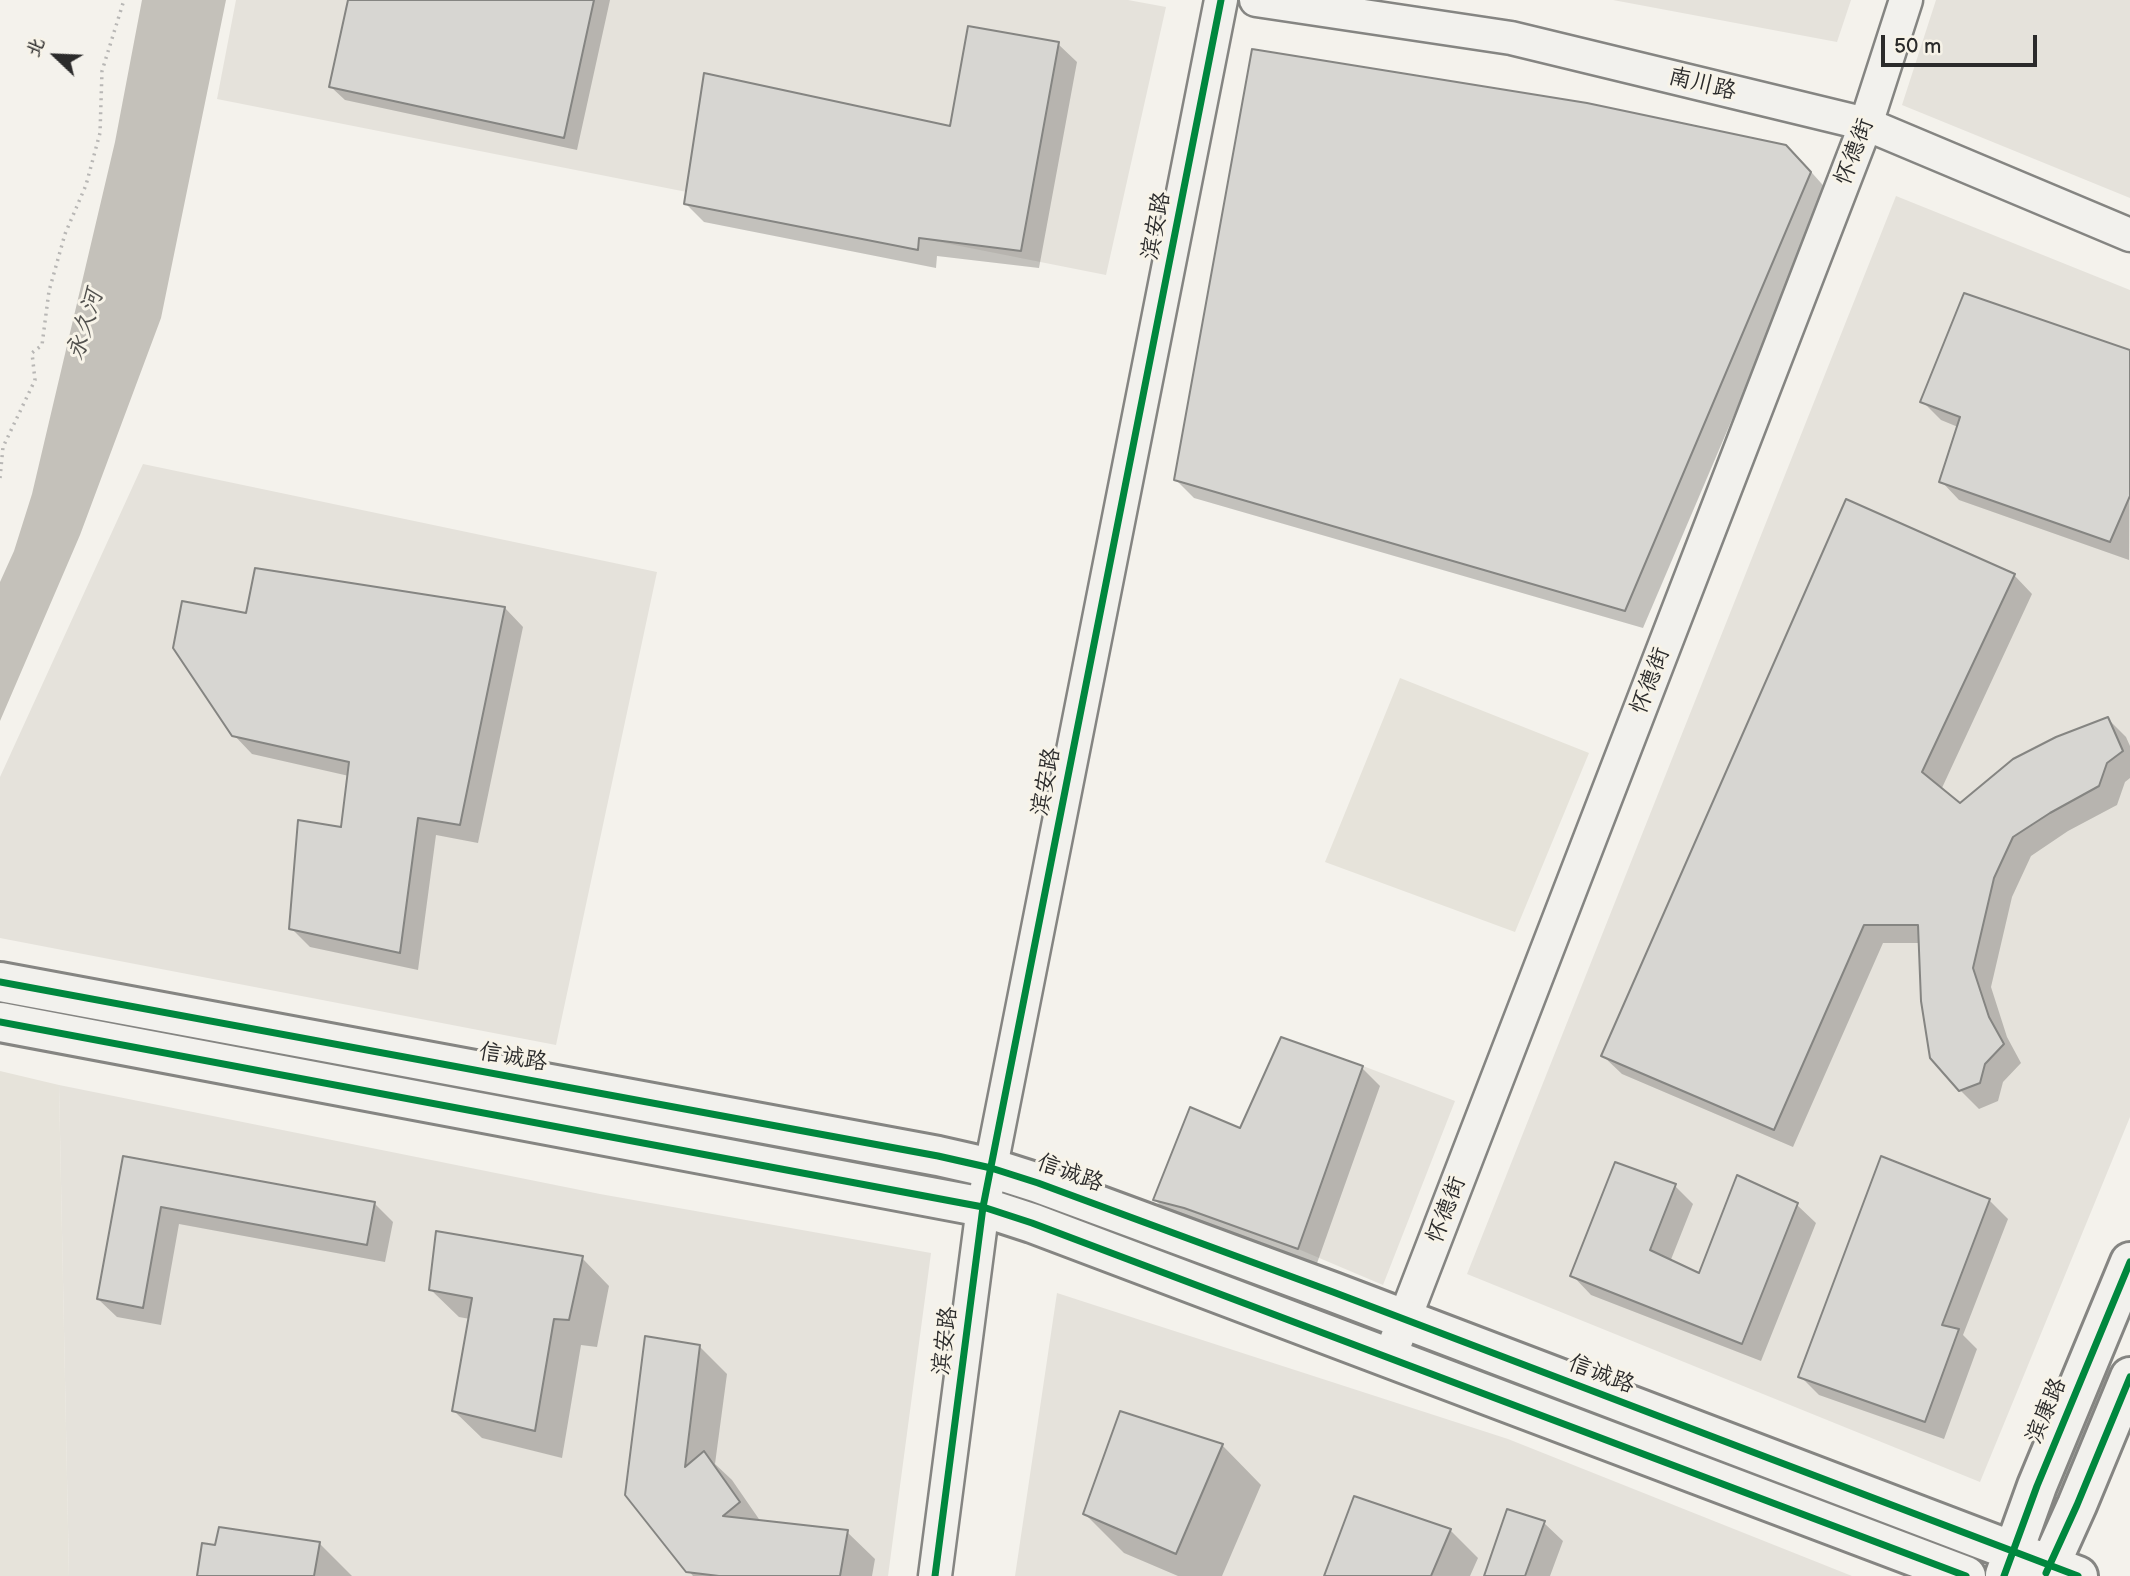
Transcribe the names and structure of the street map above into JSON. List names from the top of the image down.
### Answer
{
  "streets": {
    "main road": ["信诚路", "滨康路"],
    "street": ["南川路", "怀德街", "滨安路"]
  },
  "crossings": [
    ["南川路", "怀德街"],
    ["怀德街", "信诚路"],
    ["滨安路", "信诚路"],
    ["信诚路", "滨康路"]
  ],
  "water": ["永久河"],
  "scale_bar": "50 m",
  "north": "top left"
}
